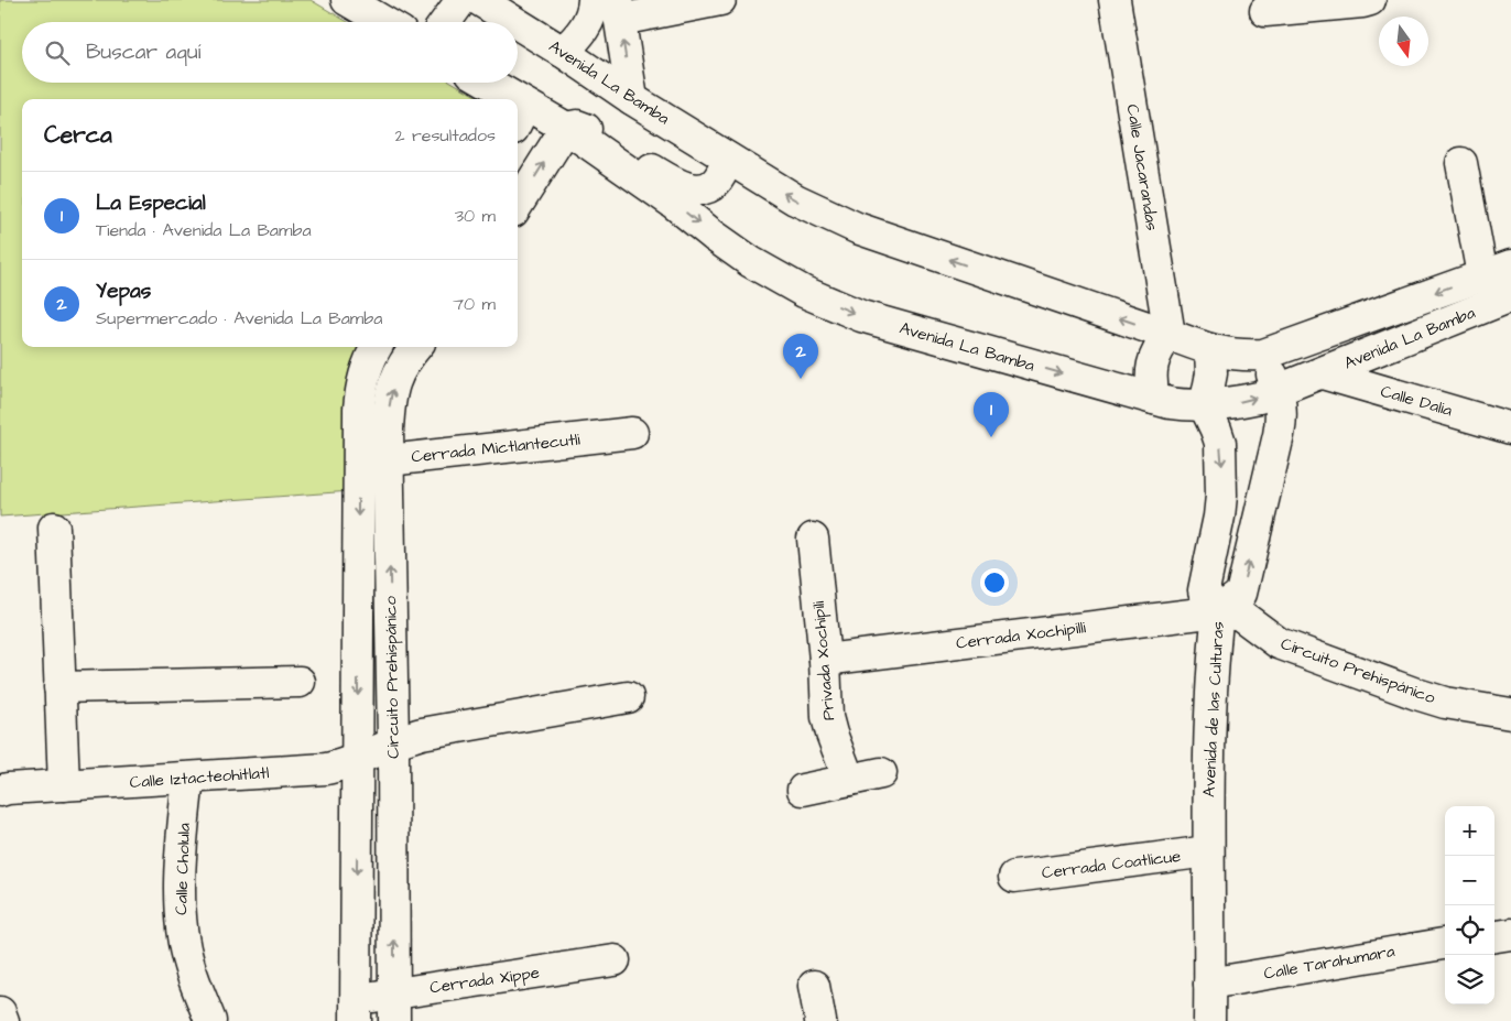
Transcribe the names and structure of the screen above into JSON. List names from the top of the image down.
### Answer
{
  "streets": {
    "street": [
      "Avenida La Bamba",
      "Calle Jacarandas",
      "Calle Dalia",
      "Cerrada Mictlantecutli",
      "Cerrada Xochipilli",
      "Privada Xochipili",
      "Circuito Prehispánico",
      "Avenida de las Culturas",
      "Calle Iztacteohitlatl",
      "Cerrada Coatlicue",
      "Calle Cholula",
      "Calle Tarahumara",
      "Cerrada Xippe"
    ]
  },
  "crossings": [
    ["Avenida La Bamba", "Calle Jacarandas"],
    ["Avenida La Bamba", "Calle Dalia"],
    ["Avenida La Bamba", "Avenida de las Culturas"],
    ["Calle Jacarandas", "Avenida de las Culturas"],
    ["Cerrada Mictlantecutli", "Circuito Prehispánico"],
    ["Cerrada Xochipilli", "Privada Xochipili"],
    ["Cerrada Xochipilli", "Circuito Prehispánico"],
    ["Cerrada Xochipilli", "Avenida de las Culturas"],
    ["Circuito Prehispánico", "Avenida de las Culturas"],
    ["Circuito Prehispánico", "Calle Iztacteohitlatl"],
    ["Circuito Prehispánico", "Cerrada Xippe"],
    ["Avenida de las Culturas", "Cerrada Coatlicue"],
    ["Avenida de las Culturas", "Calle Tarahumara"],
    ["Calle Iztacteohitlatl", "Calle Cholula"]
  ],
  "north": "bottom",
  "page": {
    "search": "Buscar aquí",
    "heading": ["Cerca", "2 resultados"],
    "list": [
      {
        "mark": "1",
        "name": "La Especial",
        "note": "Tienda · Avenida La Bamba",
        "value": "30 m"
      },
      {
        "mark": "2",
        "name": "Yepas",
        "note": "Supermercado · Avenida La Bamba",
        "value": "70 m"
      }
    ],
    "pins": ["2", "1"],
    "map_buttons": ["+", "−"]
  }
}
